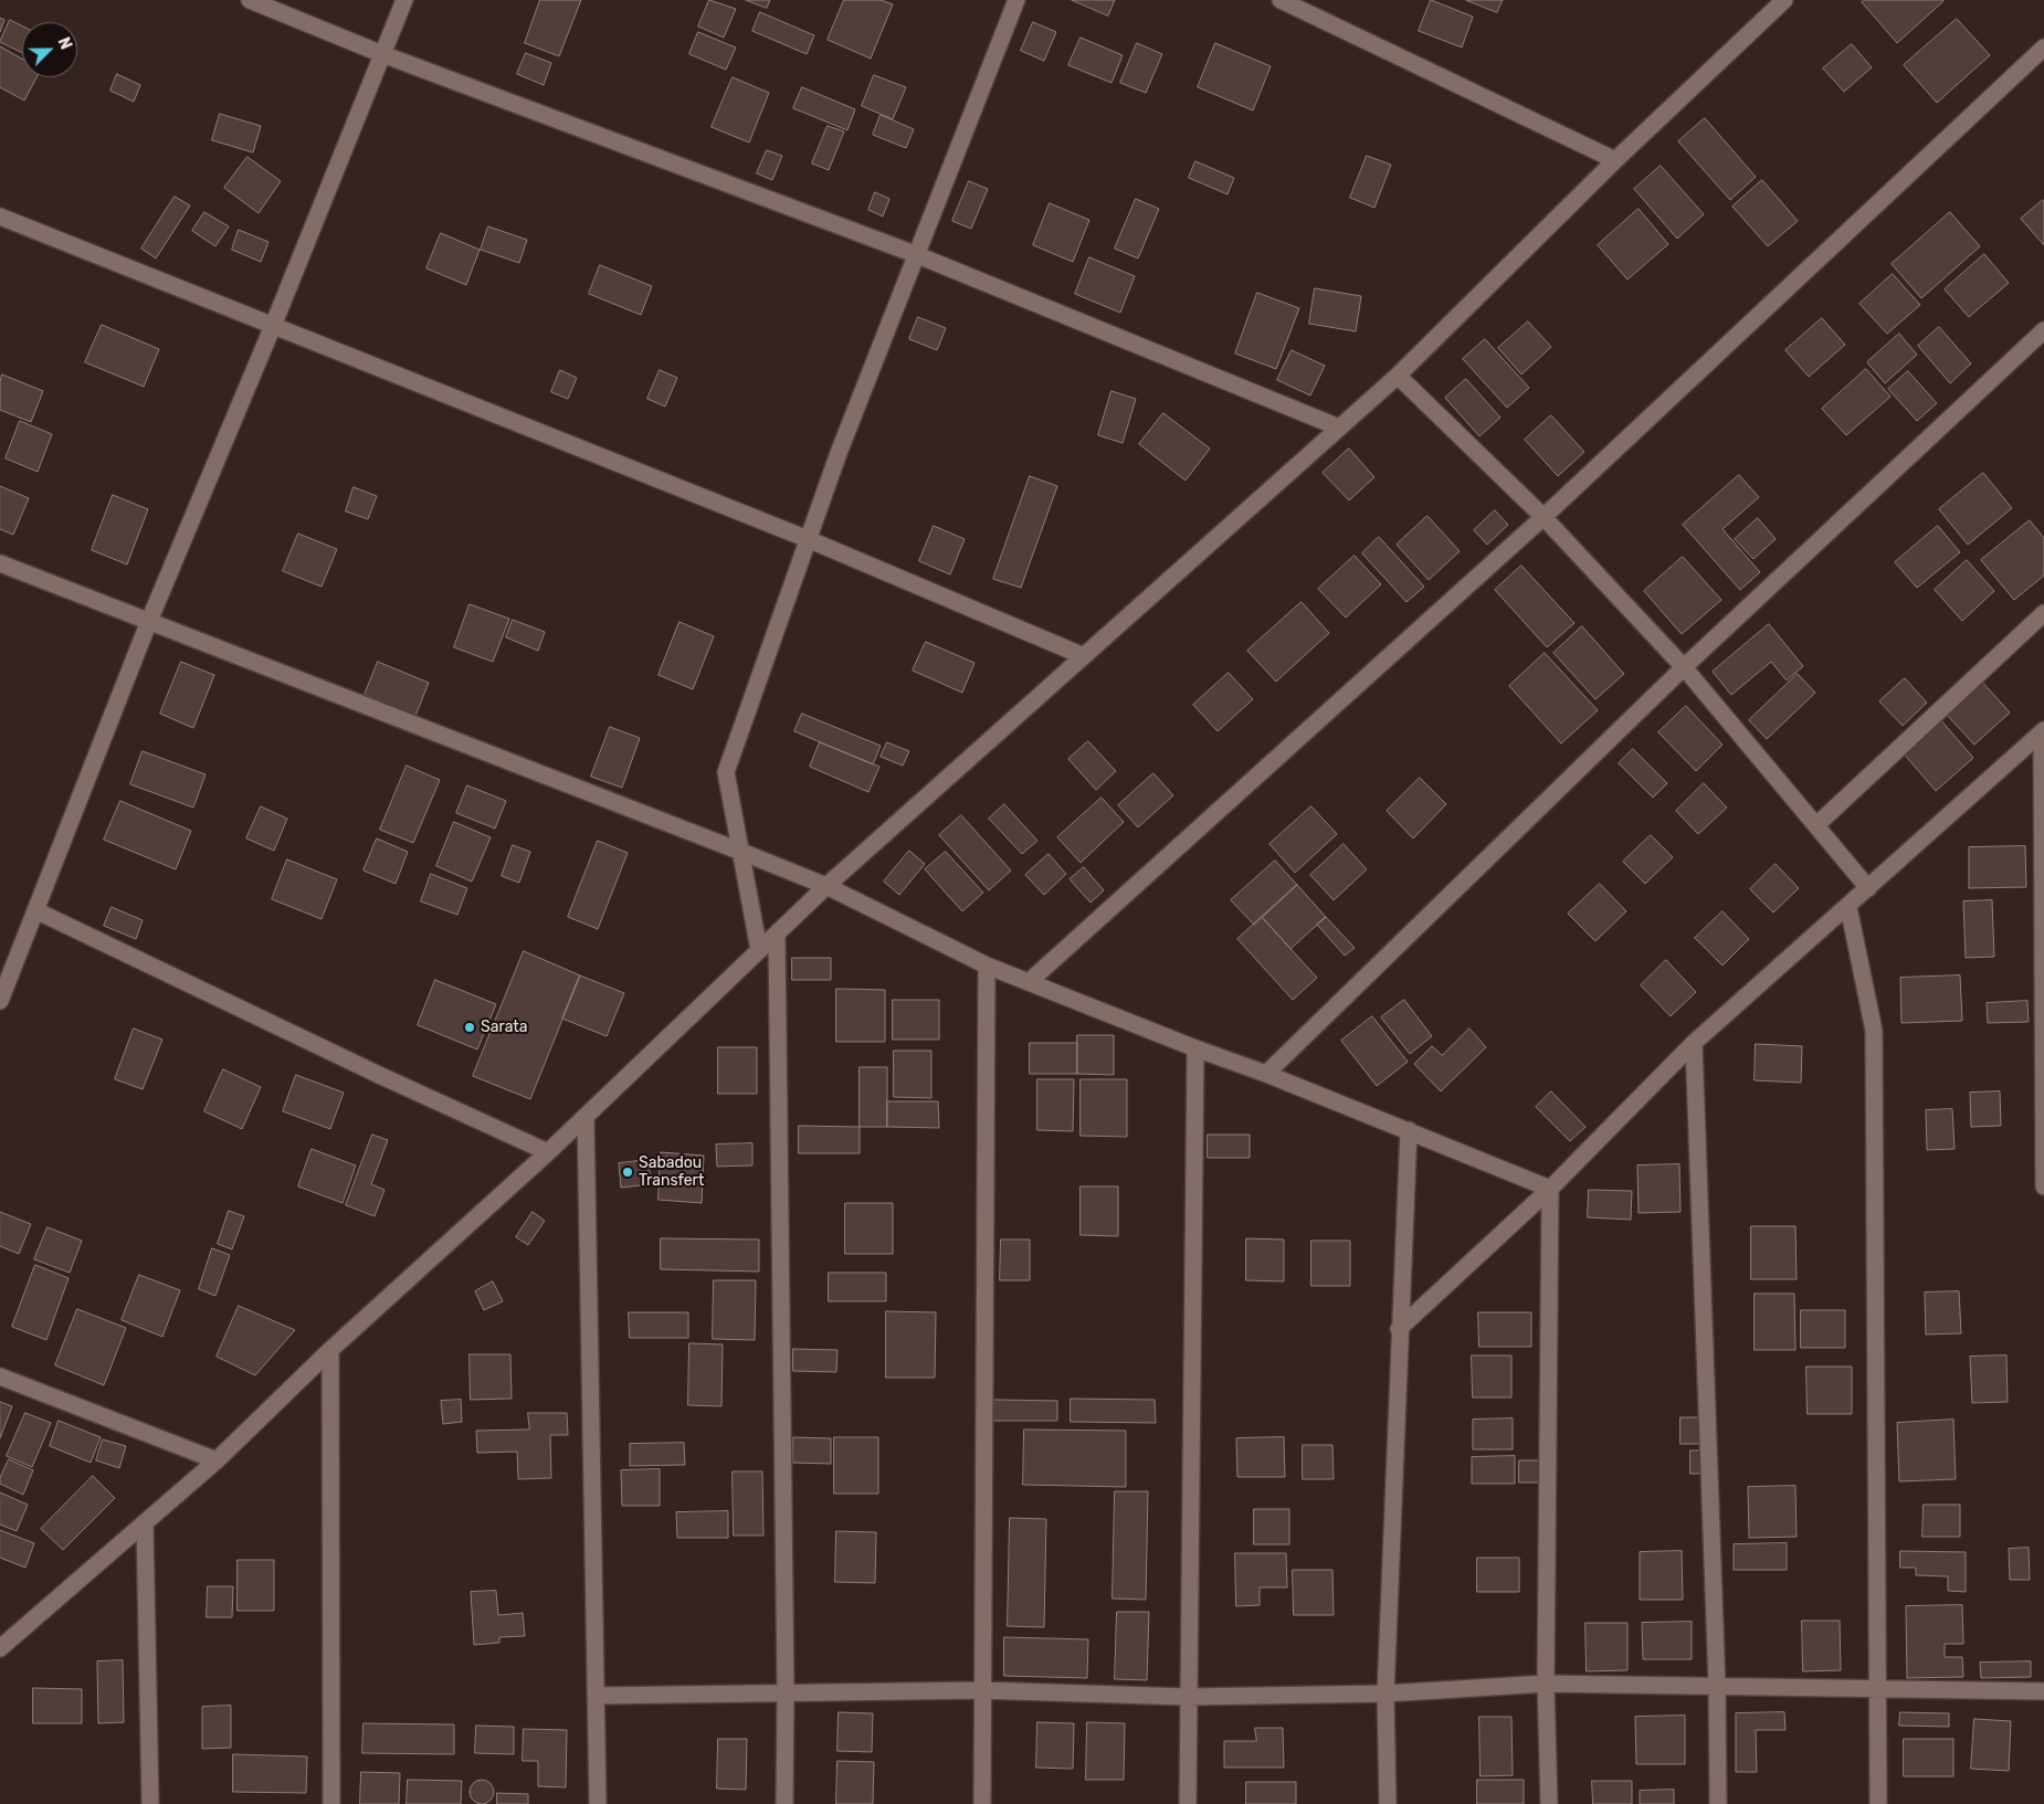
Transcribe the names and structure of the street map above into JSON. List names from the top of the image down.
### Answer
{
  "places": ["Sarata", "Sabadou Transfert"],
  "north": "top right"
}
